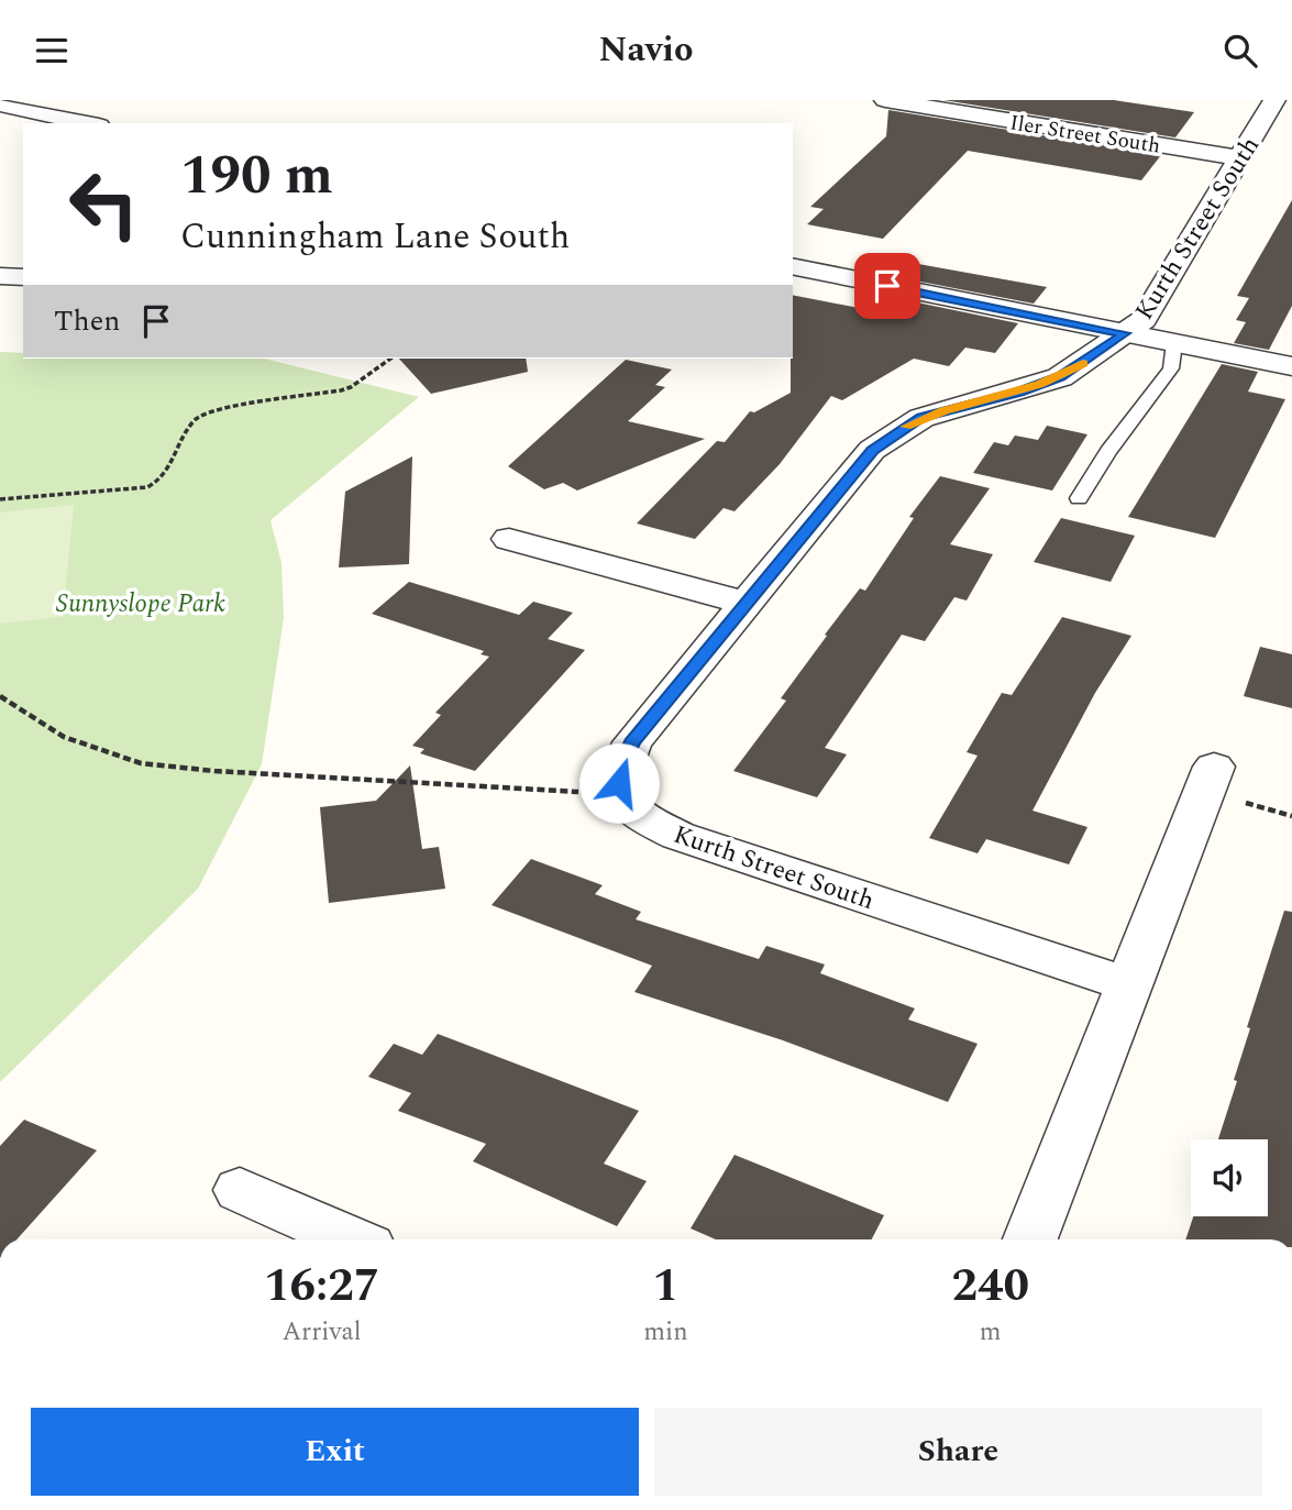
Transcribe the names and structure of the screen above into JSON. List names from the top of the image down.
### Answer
{
  "streets": {
    "street": ["Iler Street South", "Kurth Street South"]
  },
  "crossings": [
    ["Iler Street South", "Kurth Street South"]
  ],
  "parks": ["Sunnyslope Park"],
  "page": {
    "header": "Navio",
    "turn": ["190 m", "Cunningham Lane South"],
    "then": "Then",
    "eta": [
      "16:27",
      "Arrival",
      "1",
      "min",
      "240",
      "m"
    ],
    "buttons": ["Exit", "Share"]
  }
}
